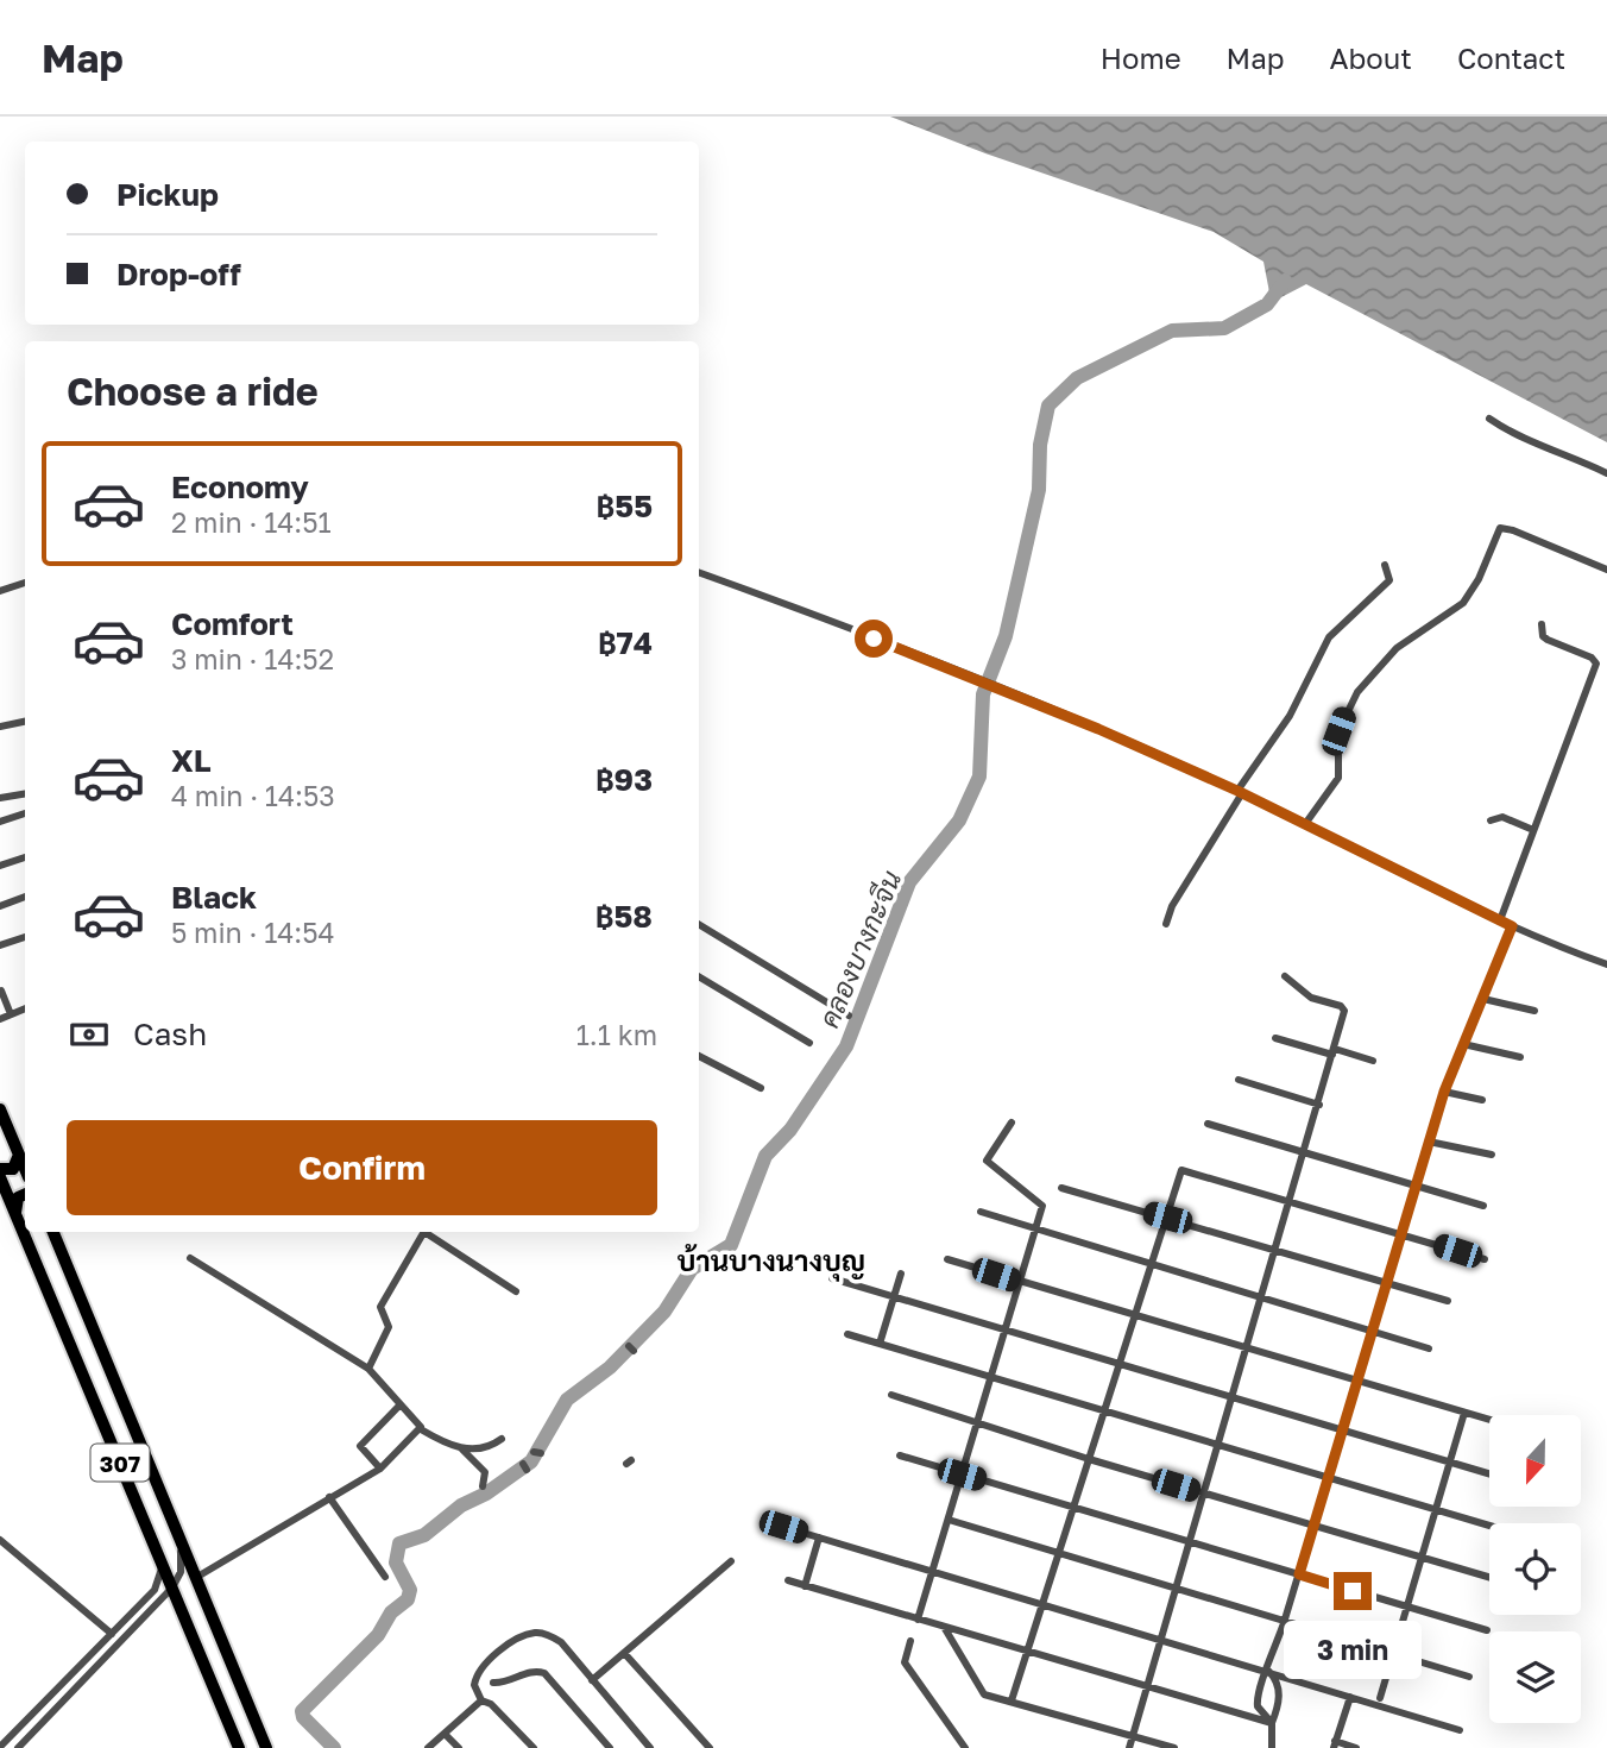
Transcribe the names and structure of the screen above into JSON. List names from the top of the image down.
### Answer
{
  "streets": {
    "main road": ["307"]
  },
  "districts": ["บ้านบางนางบุญ"],
  "water": ["คลองบางกะจีน"],
  "north": "bottom",
  "page": {
    "header": "Map",
    "nav": [
      "Home",
      "Map",
      "About",
      "Contact"
    ],
    "banner": ["Pickup", "Drop-off"],
    "heading": "Choose a ride",
    "list": [
      {
        "name": "Economy",
        "note": "2 min · 14:51",
        "value": "฿55"
      },
      {
        "name": "Comfort",
        "note": "3 min · 14:52",
        "value": "฿74"
      },
      {
        "name": "XL",
        "note": "4 min · 14:53",
        "value": "฿93"
      },
      {
        "name": "Black",
        "note": "5 min · 14:54",
        "value": "฿58"
      }
    ],
    "pay": ["Cash", "1.1 km"],
    "buttons": "Confirm",
    "bubble": "3 min"
  }
}
